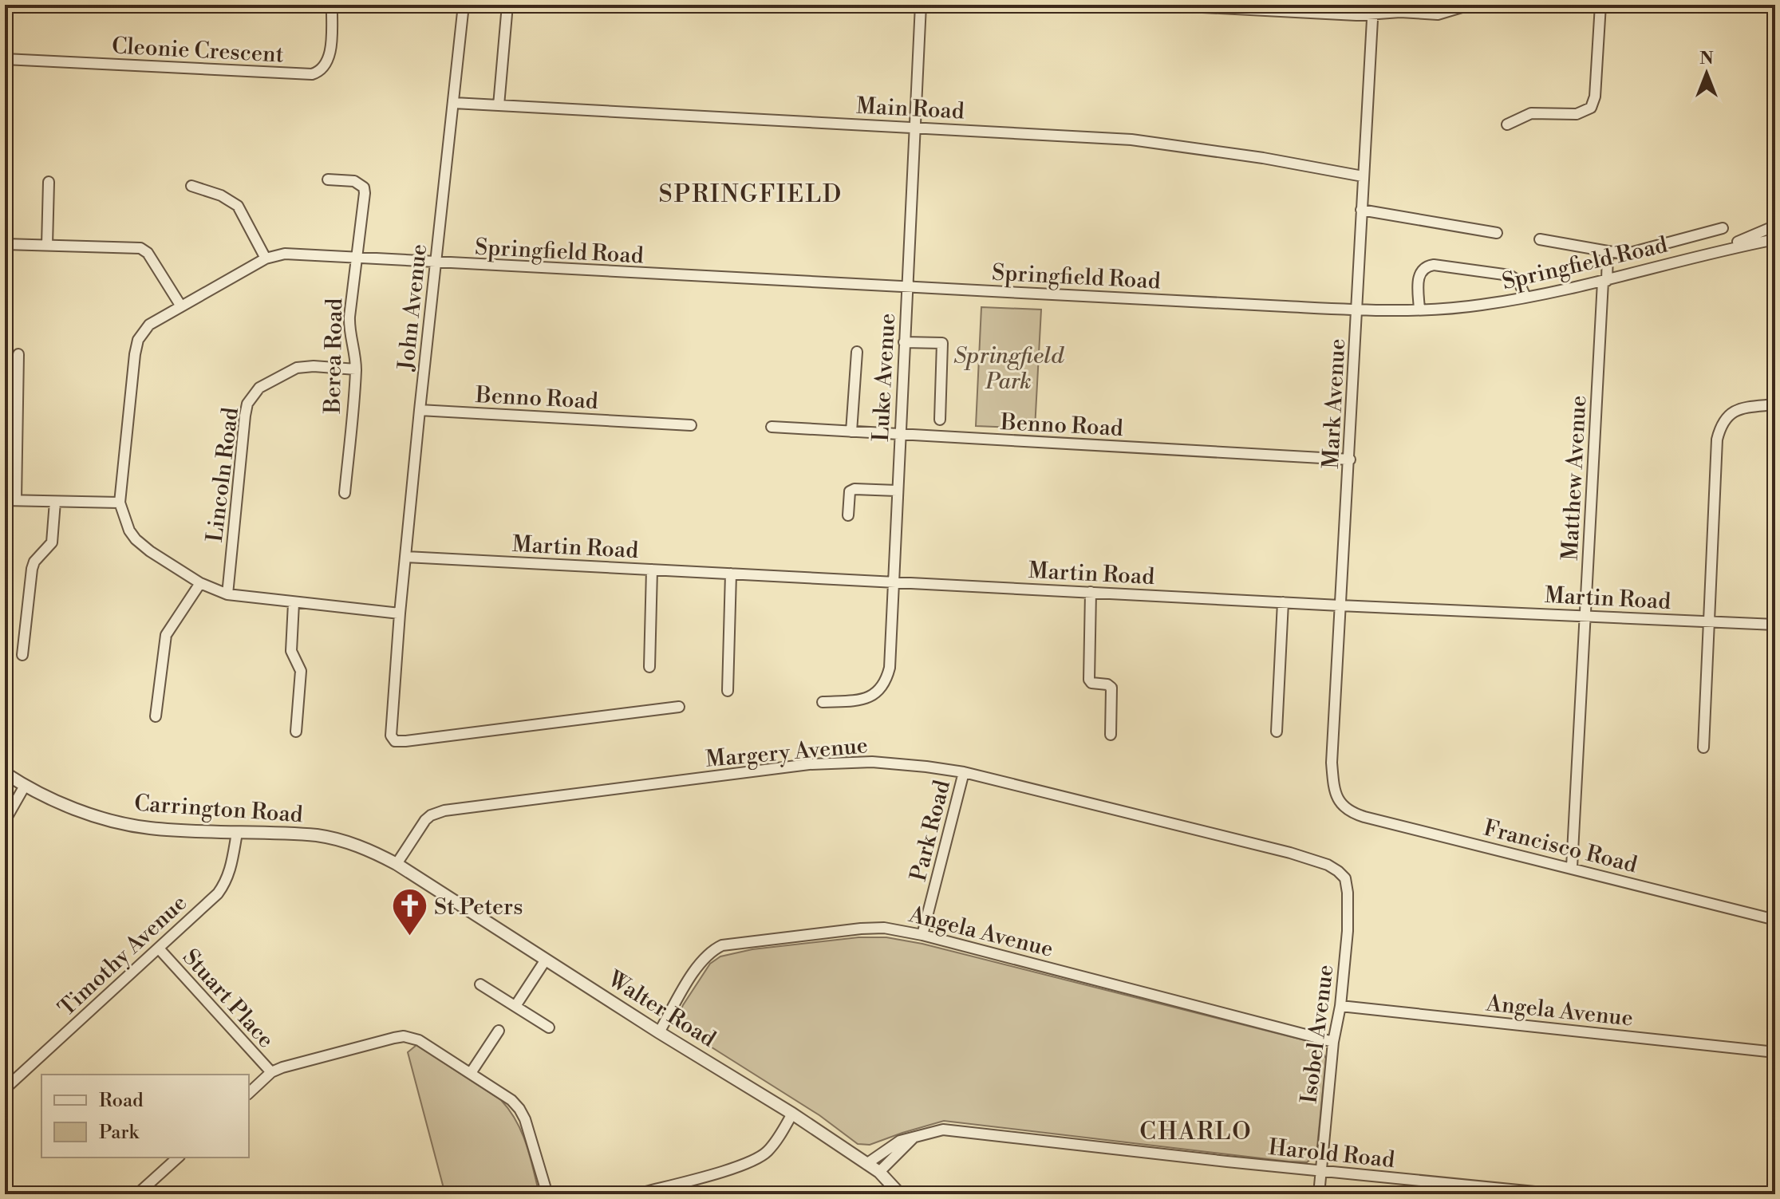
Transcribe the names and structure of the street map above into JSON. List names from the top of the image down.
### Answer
{
  "streets": {
    "street": [
      "Cleonie Crescent",
      "Main Road",
      "Springfield Road",
      "John Avenue",
      "Berea Road",
      "Luke Avenue",
      "Benno Road",
      "Mark Avenue",
      "Lincoln Road",
      "Matthew Avenue",
      "Martin Road",
      "Margery Avenue",
      "Carrington Road",
      "Park Road",
      "Francisco Road",
      "Angela Avenue",
      "Timothy Avenue",
      "Stuart Place",
      "Walter Road",
      "Isobel Avenue",
      "Harold Road"
    ]
  },
  "crossings": [
    ["Main Road", "John Avenue"],
    ["Main Road", "Luke Avenue"],
    ["Main Road", "Mark Avenue"],
    ["Springfield Road", "John Avenue"],
    ["Springfield Road", "Berea Road"],
    ["Springfield Road", "Luke Avenue"],
    ["Springfield Road", "Mark Avenue"],
    ["Springfield Road", "Matthew Avenue"],
    ["John Avenue", "Benno Road"],
    ["John Avenue", "Martin Road"],
    ["Berea Road", "Lincoln Road"],
    ["Luke Avenue", "Benno Road"],
    ["Luke Avenue", "Martin Road"],
    ["Benno Road", "Mark Avenue"],
    ["Mark Avenue", "Martin Road"],
    ["Mark Avenue", "Francisco Road"],
    ["Matthew Avenue", "Martin Road"],
    ["Matthew Avenue", "Francisco Road"],
    ["Margery Avenue", "Carrington Road"],
    ["Margery Avenue", "Park Road"],
    ["Margery Avenue", "Walter Road"],
    ["Margery Avenue", "Isobel Avenue"],
    ["Carrington Road", "Timothy Avenue"],
    ["Carrington Road", "Walter Road"],
    ["Park Road", "Angela Avenue"],
    ["Angela Avenue", "Walter Road"],
    ["Angela Avenue", "Isobel Avenue"],
    ["Timothy Avenue", "Stuart Place"],
    ["Walter Road", "Harold Road"],
    ["Isobel Avenue", "Harold Road"]
  ],
  "districts": ["SPRINGFIELD", "CHARLO"],
  "parks": ["Springfield Park"],
  "places": {
    "church": ["St Peters"]
  },
  "legend": ["Road", "Park"],
  "north": "top"
}
